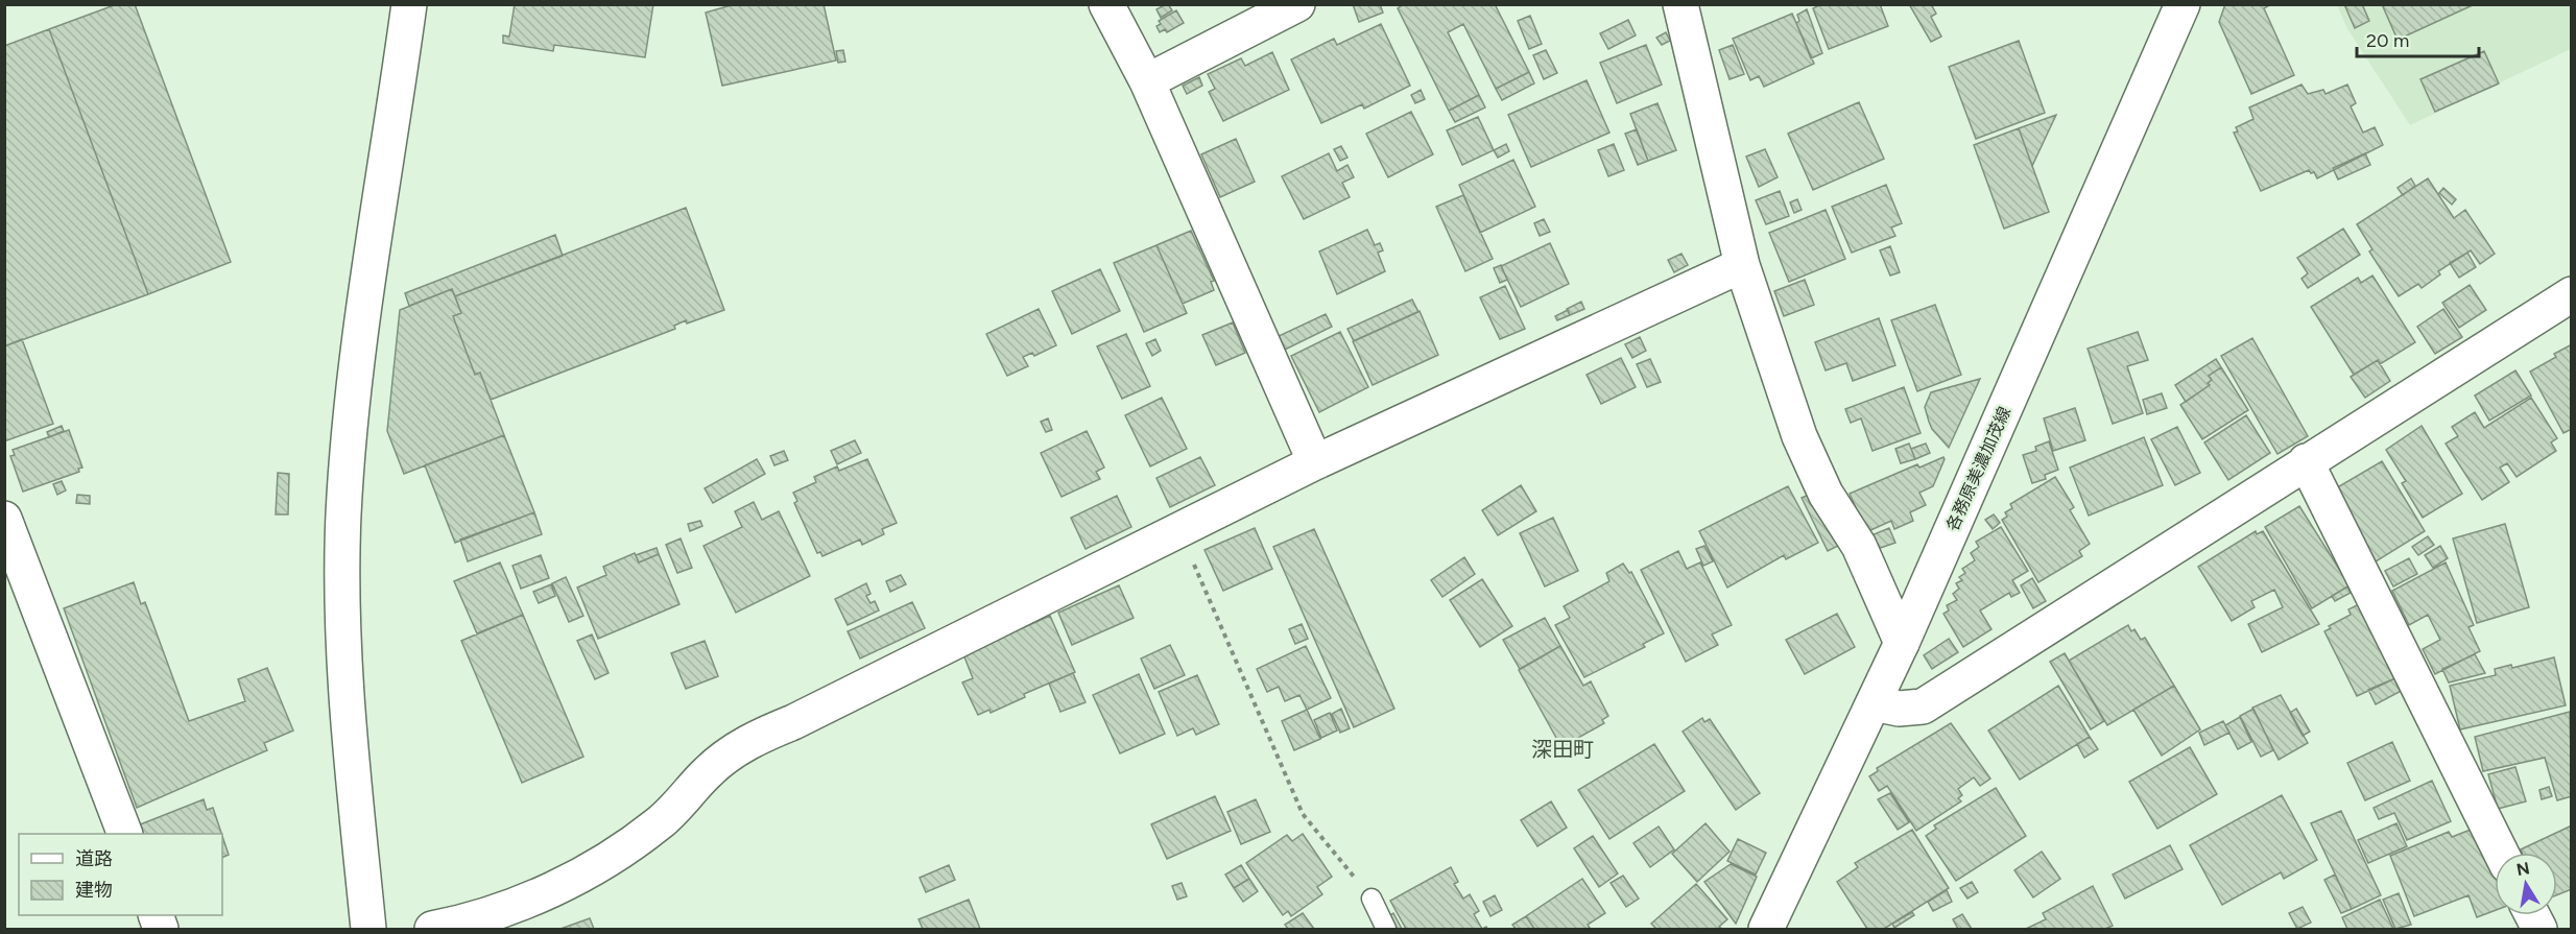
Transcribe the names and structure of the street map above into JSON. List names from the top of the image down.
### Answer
{
  "streets": {
    "street": ["各務原美濃加茂線"]
  },
  "districts": ["深田町"],
  "legend": ["道路", "建物"],
  "scale_bar": "20 m",
  "north": "top"
}
